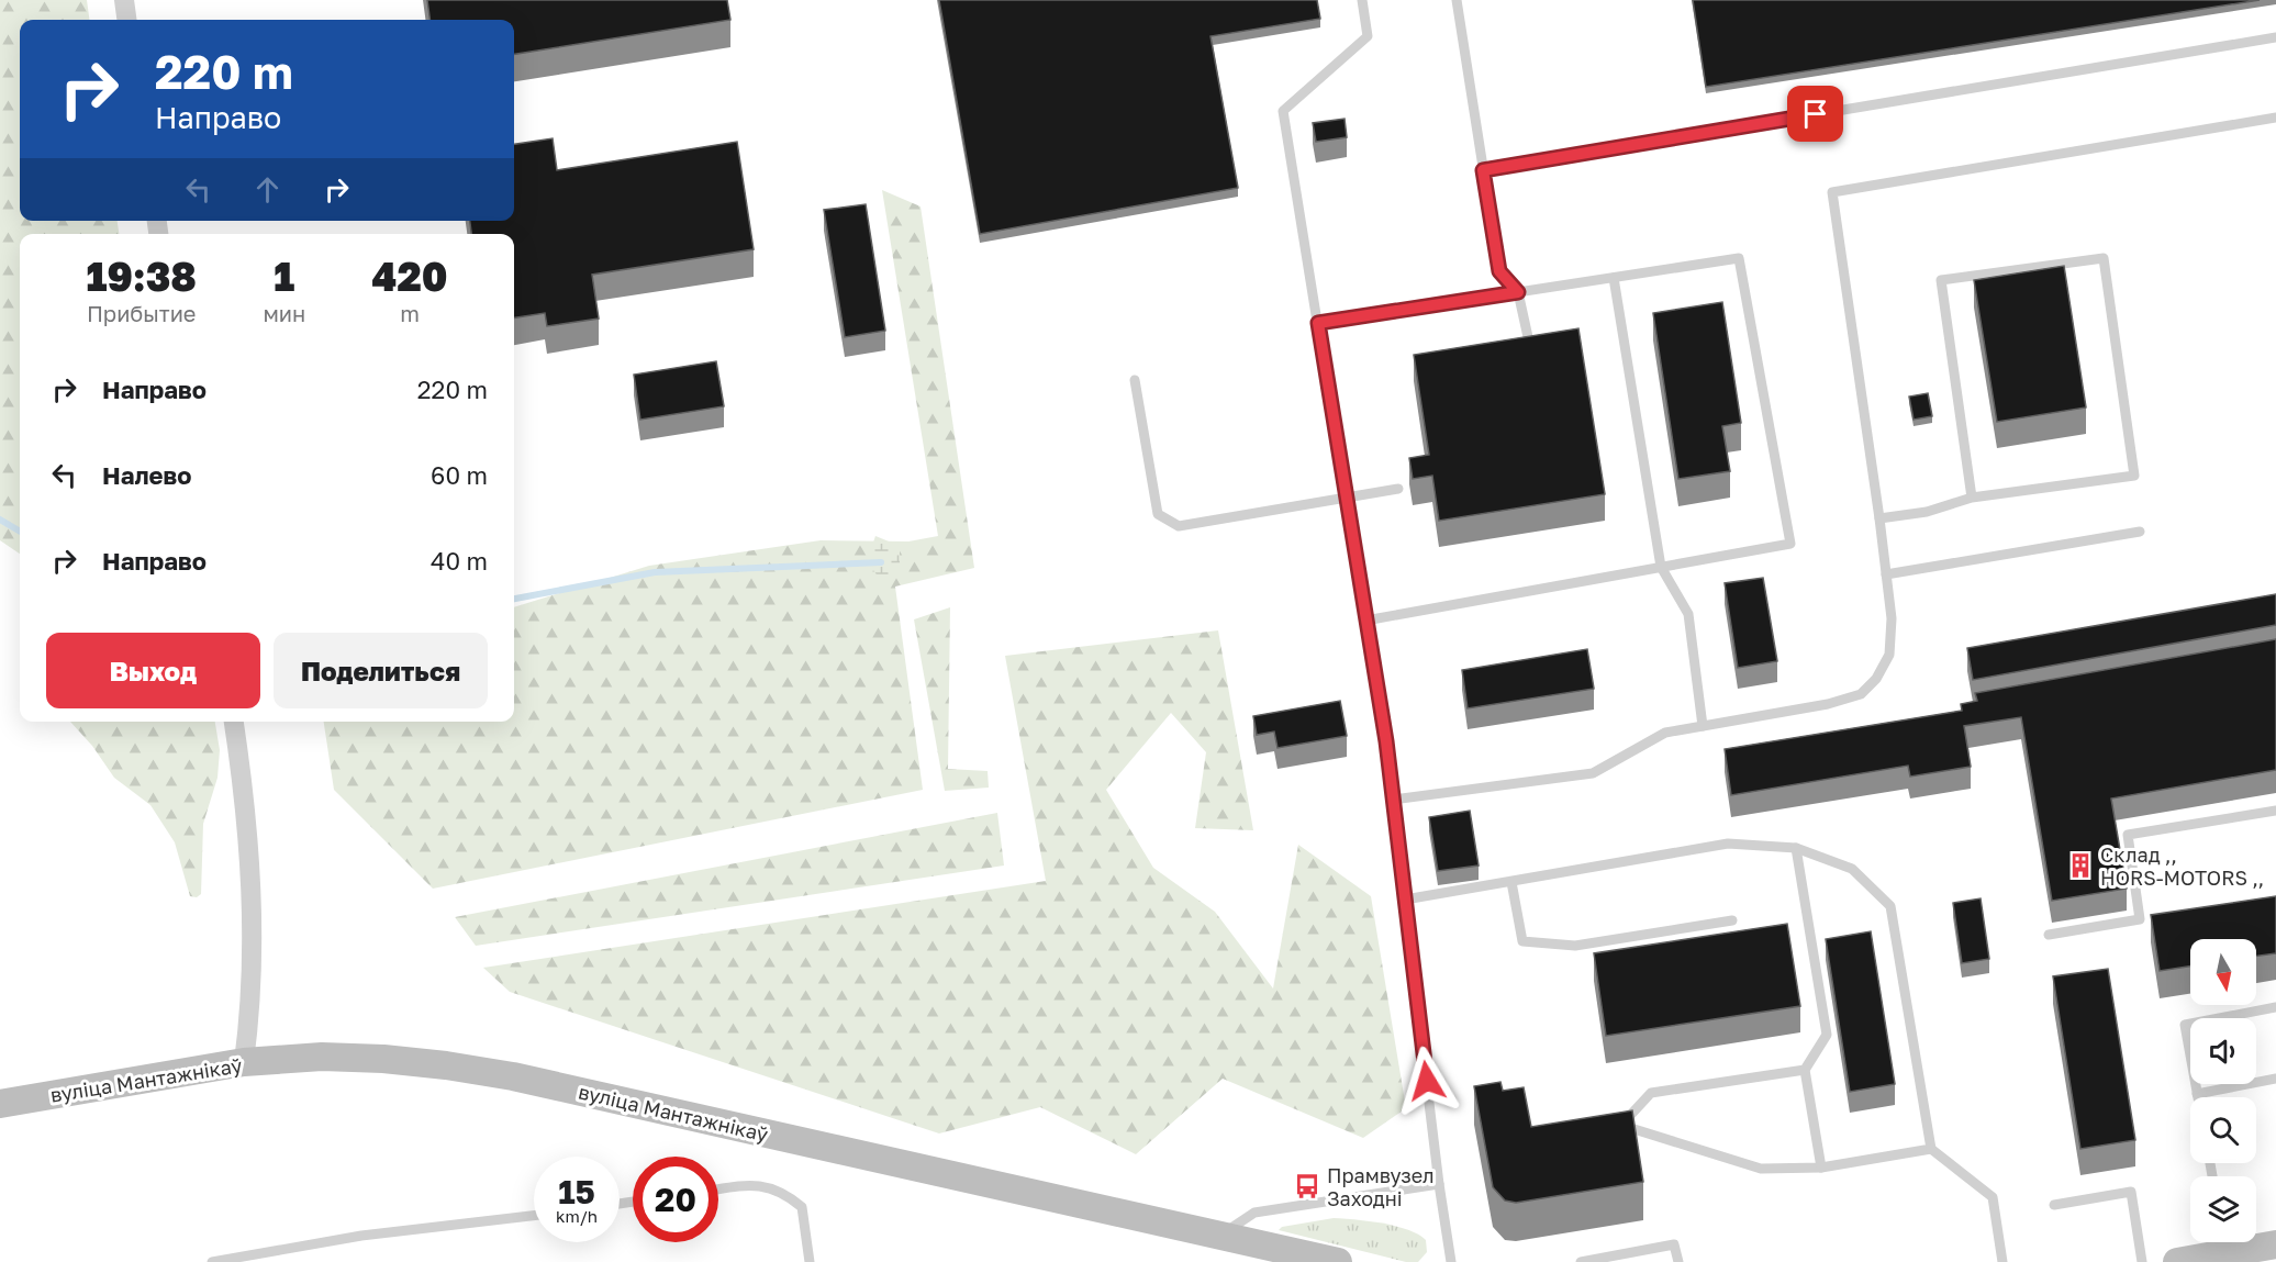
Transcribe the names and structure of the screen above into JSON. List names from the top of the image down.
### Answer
{
  "streets": {
    "street": ["вуліца Мантажнікаў"]
  },
  "places": {
    "building": ["Склад ,, HORS-MOTORS ,,"],
    "bus stop": ["Прамвузел Заходні"]
  },
  "north": "bottom",
  "page": {
    "turn": ["220 m", "Направо"],
    "eta": [
      "19:38",
      "Прибытие",
      "1",
      "мин",
      "420",
      "m"
    ],
    "list": [
      {
        "name": "Направо",
        "value": "220 m"
      },
      {
        "name": "Налево",
        "value": "60 m"
      },
      {
        "name": "Направо",
        "value": "40 m"
      }
    ],
    "buttons": ["Выход", "Поделиться"],
    "speed": "15 km/h",
    "limit": "20"
  }
}
